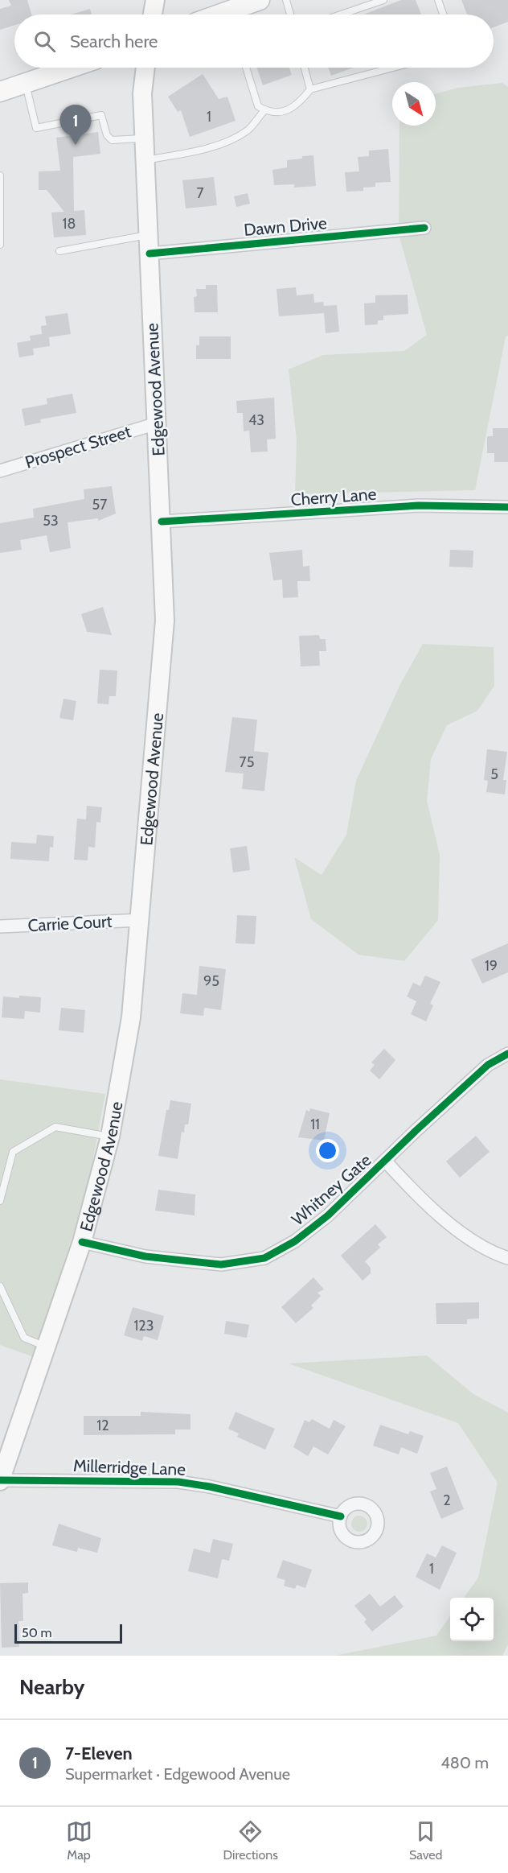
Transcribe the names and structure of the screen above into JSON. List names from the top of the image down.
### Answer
{
  "streets": {
    "main road": ["Edgewood Avenue"],
    "street": [
      "Dawn Drive",
      "Prospect Street",
      "Cherry Lane",
      "Carrie Court",
      "Whitney Gate",
      "Millerridge Lane"
    ]
  },
  "crossings": [
    ["Dawn Drive", "Edgewood Avenue"],
    ["Edgewood Avenue", "Prospect Street"],
    ["Edgewood Avenue", "Cherry Lane"],
    ["Edgewood Avenue", "Carrie Court"],
    ["Edgewood Avenue", "Whitney Gate"],
    ["Edgewood Avenue", "Millerridge Lane"]
  ],
  "house_numbers": [
    "1",
    "7",
    "18",
    "43",
    "57",
    "53",
    "75",
    "5",
    "19",
    "95",
    "11",
    "123",
    "12",
    "2",
    "1"
  ],
  "scale_bar": "50 m",
  "north": "bottom right",
  "page": {
    "search": "Search here",
    "pins": "1",
    "scale": "50 m",
    "heading": "Nearby",
    "list": [
      {
        "mark": "1",
        "name": "7-Eleven",
        "note": "Supermarket · Edgewood Avenue",
        "value": "480 m"
      }
    ],
    "nav": ["Map", "Directions", "Saved"]
  }
}
